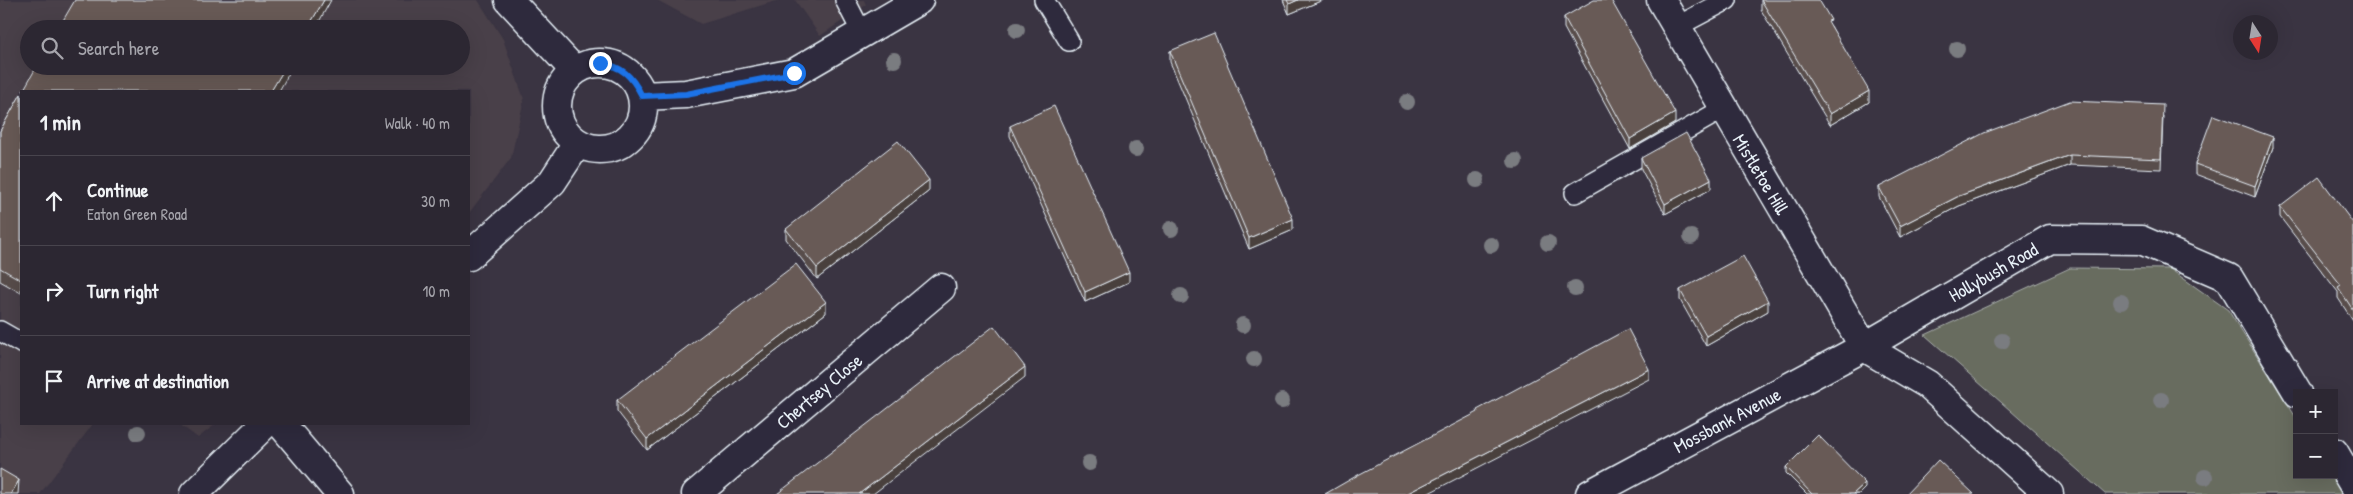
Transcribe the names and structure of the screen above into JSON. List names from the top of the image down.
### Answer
{
  "streets": {
    "street": [
      "Mistletoe Hill",
      "Hollybush Road",
      "Chertsey Close",
      "Mossbank Avenue"
    ]
  },
  "crossings": [
    ["Mistletoe Hill", "Hollybush Road"],
    ["Mistletoe Hill", "Mossbank Avenue"],
    ["Hollybush Road", "Mossbank Avenue"]
  ],
  "north": "bottom",
  "page": {
    "search": "Search here",
    "heading": ["1 min", "Walk · 40 m"],
    "list": [
      ["Continue", "Eaton Green Road", "30 m"],
      ["Turn right", "10 m"],
      "Arrive at destination"
    ],
    "map_buttons": ["+", "−"]
  }
}
